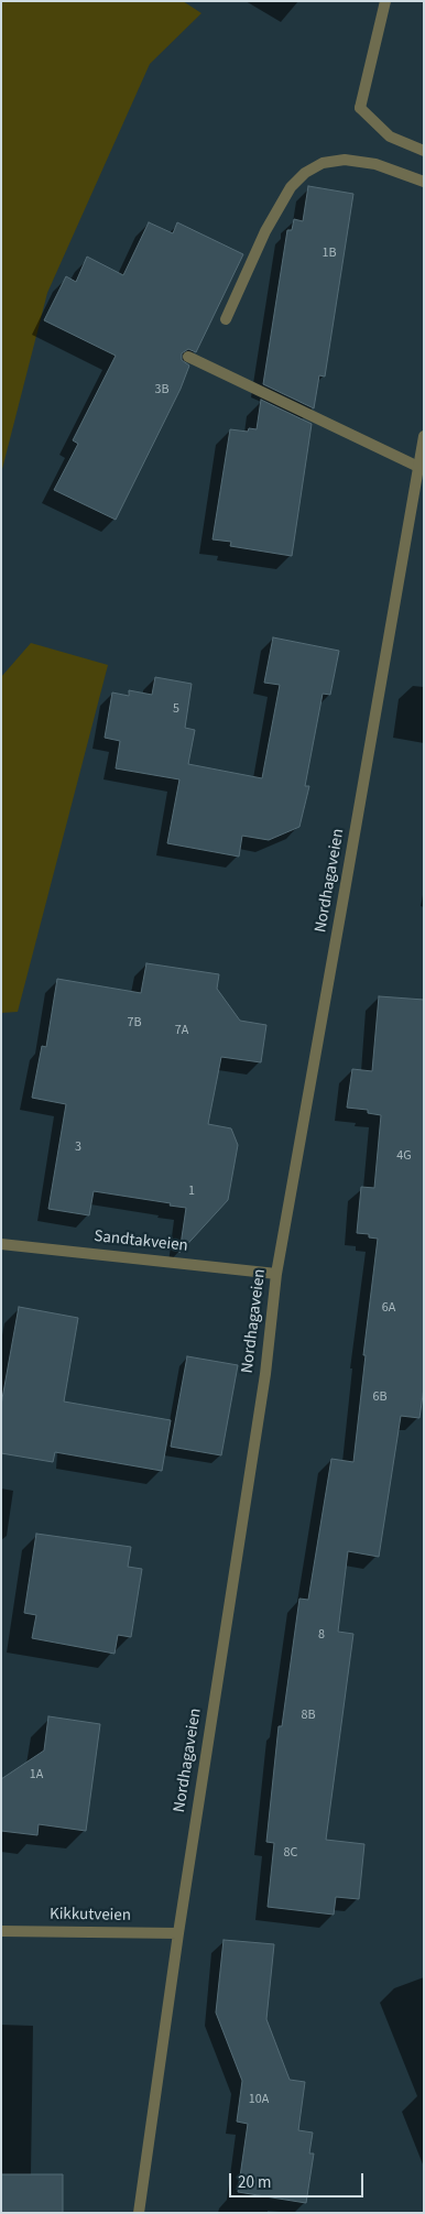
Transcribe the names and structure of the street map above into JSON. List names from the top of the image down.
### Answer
{
  "streets": {
    "street": ["Nordhagaveien", "Sandtakveien", "Kikkutveien"]
  },
  "crossings": [
    ["Nordhagaveien", "Sandtakveien"],
    ["Nordhagaveien", "Kikkutveien"]
  ],
  "house_numbers": [
    "1B",
    "3B",
    "5",
    "7B",
    "7A",
    "3",
    "4G",
    "1",
    "6A",
    "6B",
    "8",
    "8B",
    "1A",
    "8C",
    "10A"
  ],
  "scale_bar": "20 m"
}
